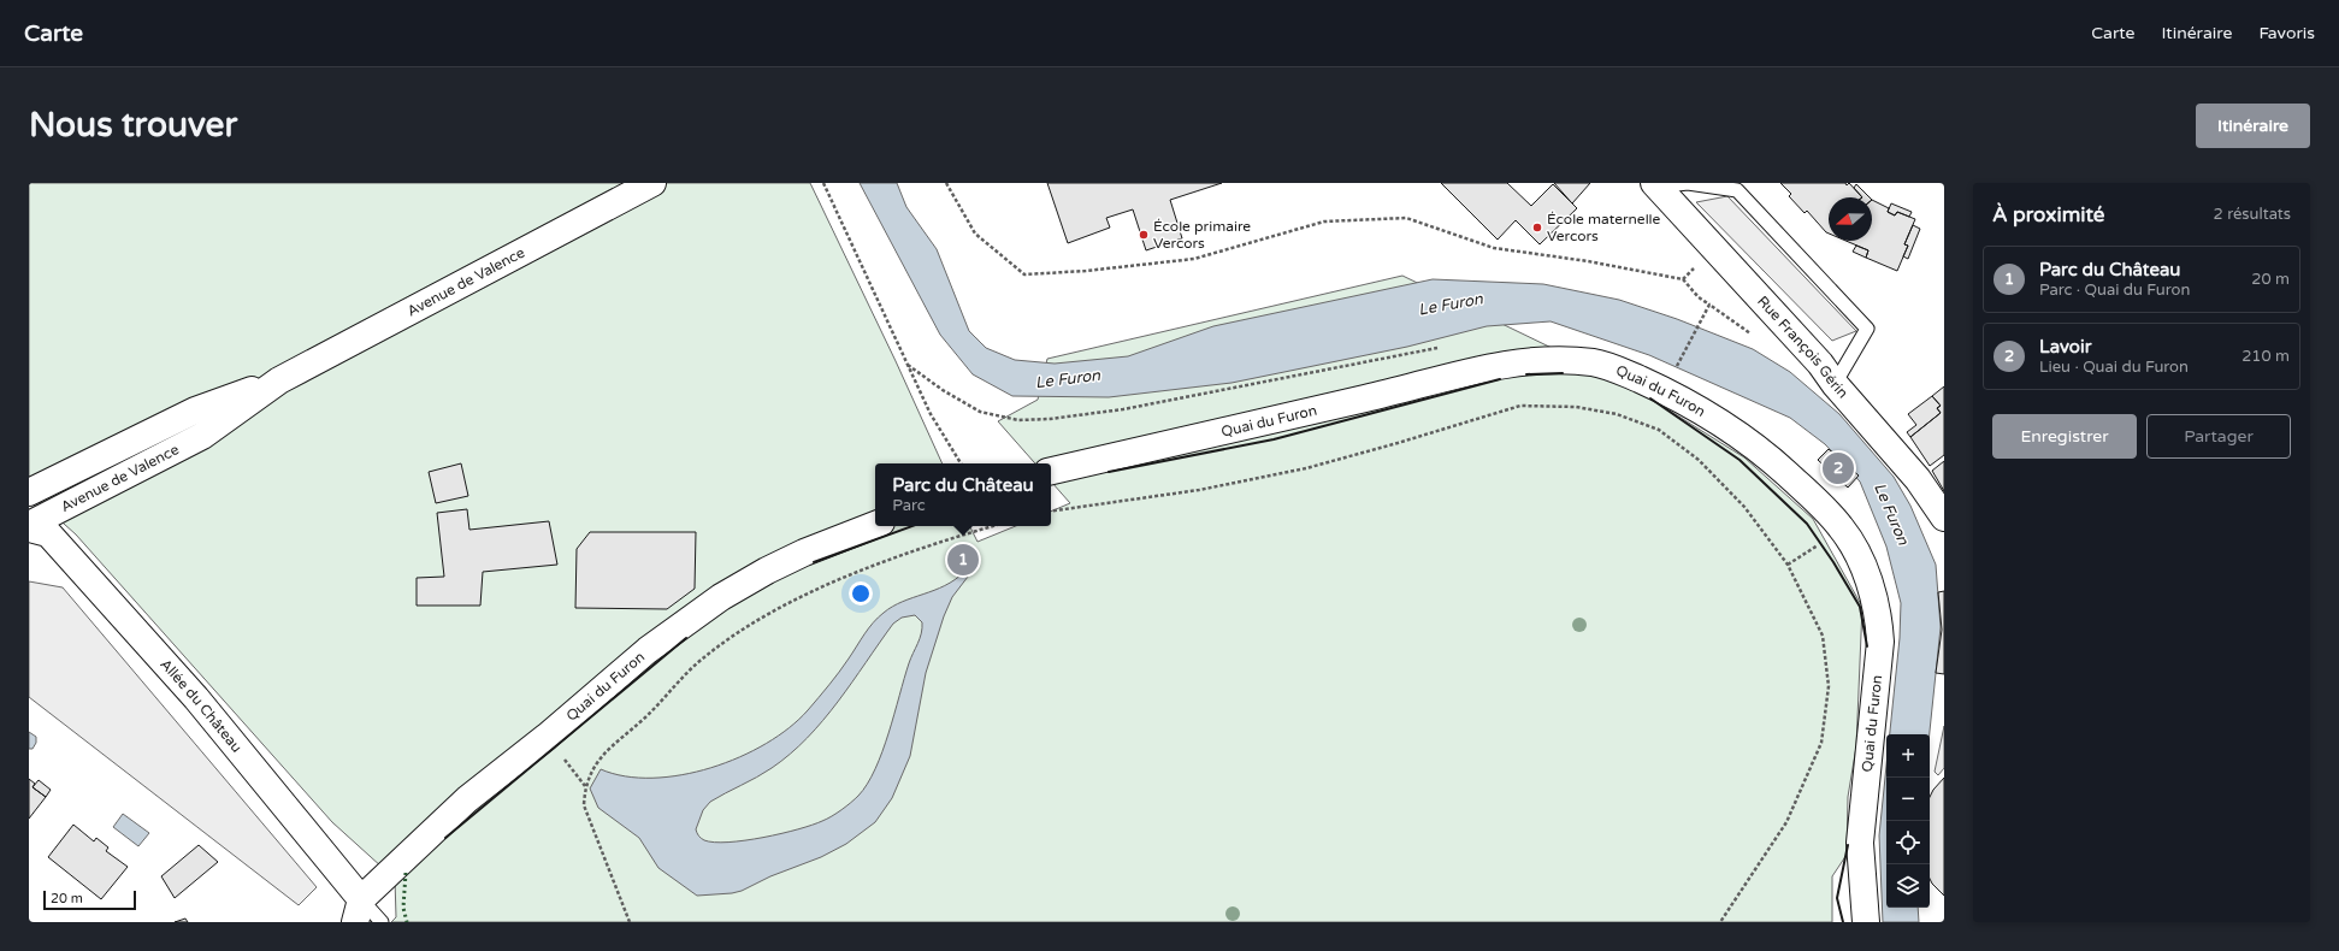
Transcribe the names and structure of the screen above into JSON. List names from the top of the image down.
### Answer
{
  "streets": {
    "street": [
      "Avenue de Valence",
      "Rue François Gérin",
      "Quai du Furon",
      "Allée du Château"
    ]
  },
  "crossings": [
    ["Avenue de Valence", "Allée du Château"],
    ["Quai du Furon", "Allée du Château"]
  ],
  "water": ["Le Furon"],
  "places": ["École maternelle Vercors", "École primaire Vercors"],
  "scale_bar": "20 m",
  "north": "left",
  "page": {
    "header": "Carte",
    "nav": ["Carte", "Itinéraire", "Favoris"],
    "buttons": [
      "Itinéraire",
      ["Enregistrer", "Partager"]
    ],
    "title": "Nous trouver",
    "heading": ["À proximité", "2 résultats"],
    "list": [
      {
        "mark": "1",
        "name": "Parc du Château",
        "note": "Parc · Quai du Furon",
        "value": "20 m"
      },
      {
        "mark": "2",
        "name": "Lavoir",
        "note": "Lieu · Quai du Furon",
        "value": "210 m"
      }
    ],
    "pins": ["2", "1"],
    "popup": ["Parc du Château", "Parc"],
    "map_buttons": ["+", "−"],
    "scale": "20 m"
  }
}
